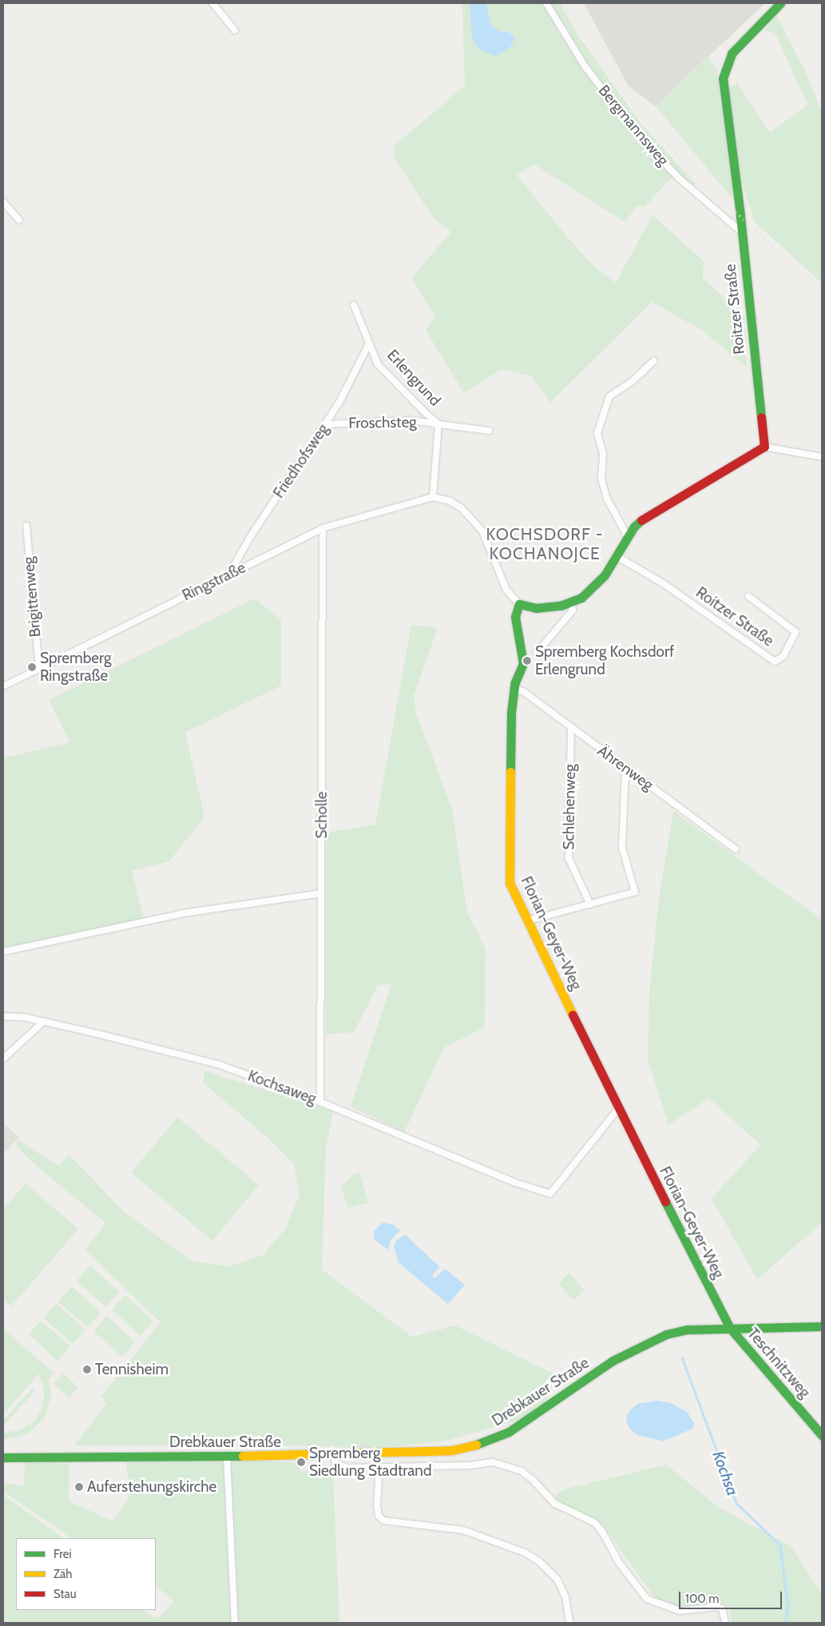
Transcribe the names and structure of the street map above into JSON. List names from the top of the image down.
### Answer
{
  "streets": {
    "street": [
      "Bergmannsweg",
      "Roitzer Straße",
      "Erlengrund",
      "Froschsteg",
      "Friedhofsweg",
      "Ringstraße",
      "Brigittenweg",
      "Ährenweg",
      "Schlehenweg",
      "Scholle",
      "Florian-Geyer-Weg",
      "Kochsaweg",
      "Teschnitzweg",
      "Drebkauer Straße"
    ]
  },
  "crossings": [
    ["Bergmannsweg", "Roitzer Straße"],
    ["Erlengrund", "Froschsteg"],
    ["Erlengrund", "Friedhofsweg"],
    ["Erlengrund", "Ringstraße"],
    ["Froschsteg", "Friedhofsweg"],
    ["Friedhofsweg", "Ringstraße"],
    ["Ringstraße", "Brigittenweg"],
    ["Ringstraße", "Scholle"],
    ["Ährenweg", "Schlehenweg"],
    ["Ährenweg", "Florian-Geyer-Weg"],
    ["Scholle", "Kochsaweg"],
    ["Florian-Geyer-Weg", "Kochsaweg"],
    ["Florian-Geyer-Weg", "Teschnitzweg"],
    ["Florian-Geyer-Weg", "Drebkauer Straße"],
    ["Teschnitzweg", "Drebkauer Straße"]
  ],
  "districts": ["KOCHSDORF - KOCHANOJCE"],
  "water": ["Kochsa"],
  "places": [
    "Spremberg Kochsdorf Erlengrund",
    "Spremberg Ringstraße",
    "Tennisheim",
    "Spremberg Siedlung Stadtrand",
    "Auferstehungskirche"
  ],
  "legend": ["Frei", "Zäh", "Stau"],
  "scale_bar": "100 m"
}
